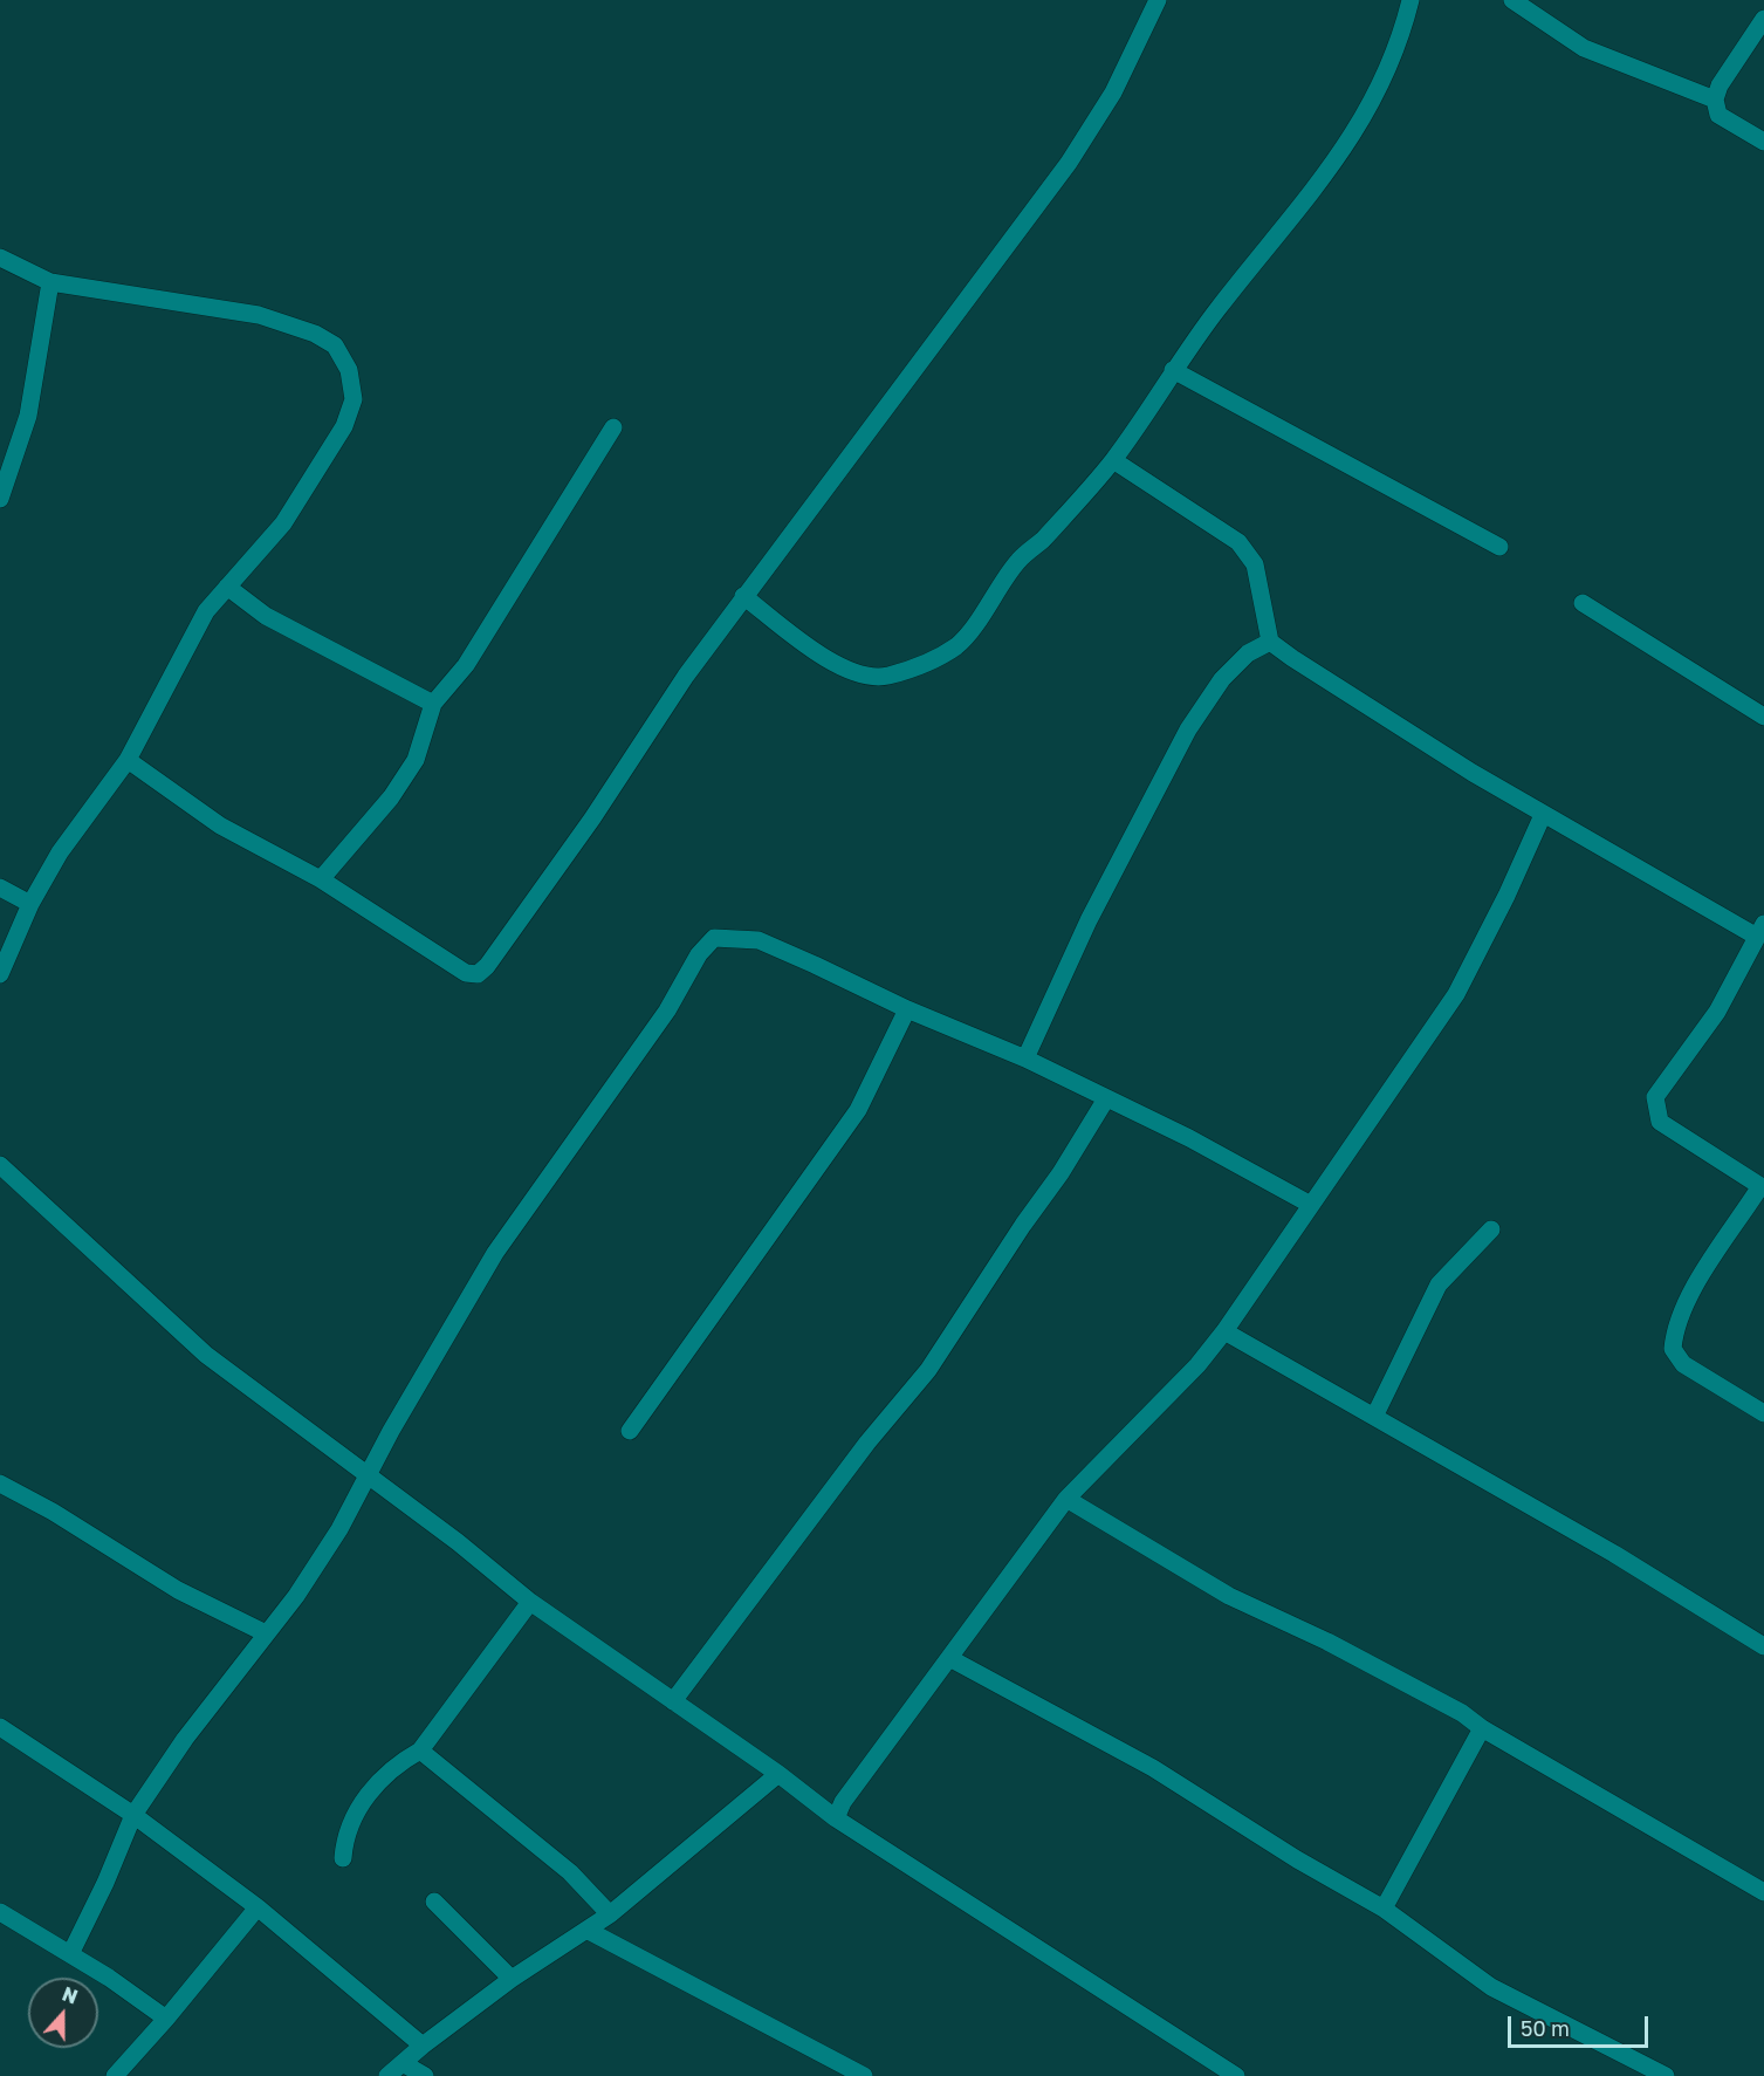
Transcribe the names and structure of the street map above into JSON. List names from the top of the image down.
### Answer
{
  "scale_bar": "50 m",
  "north": "top"
}
